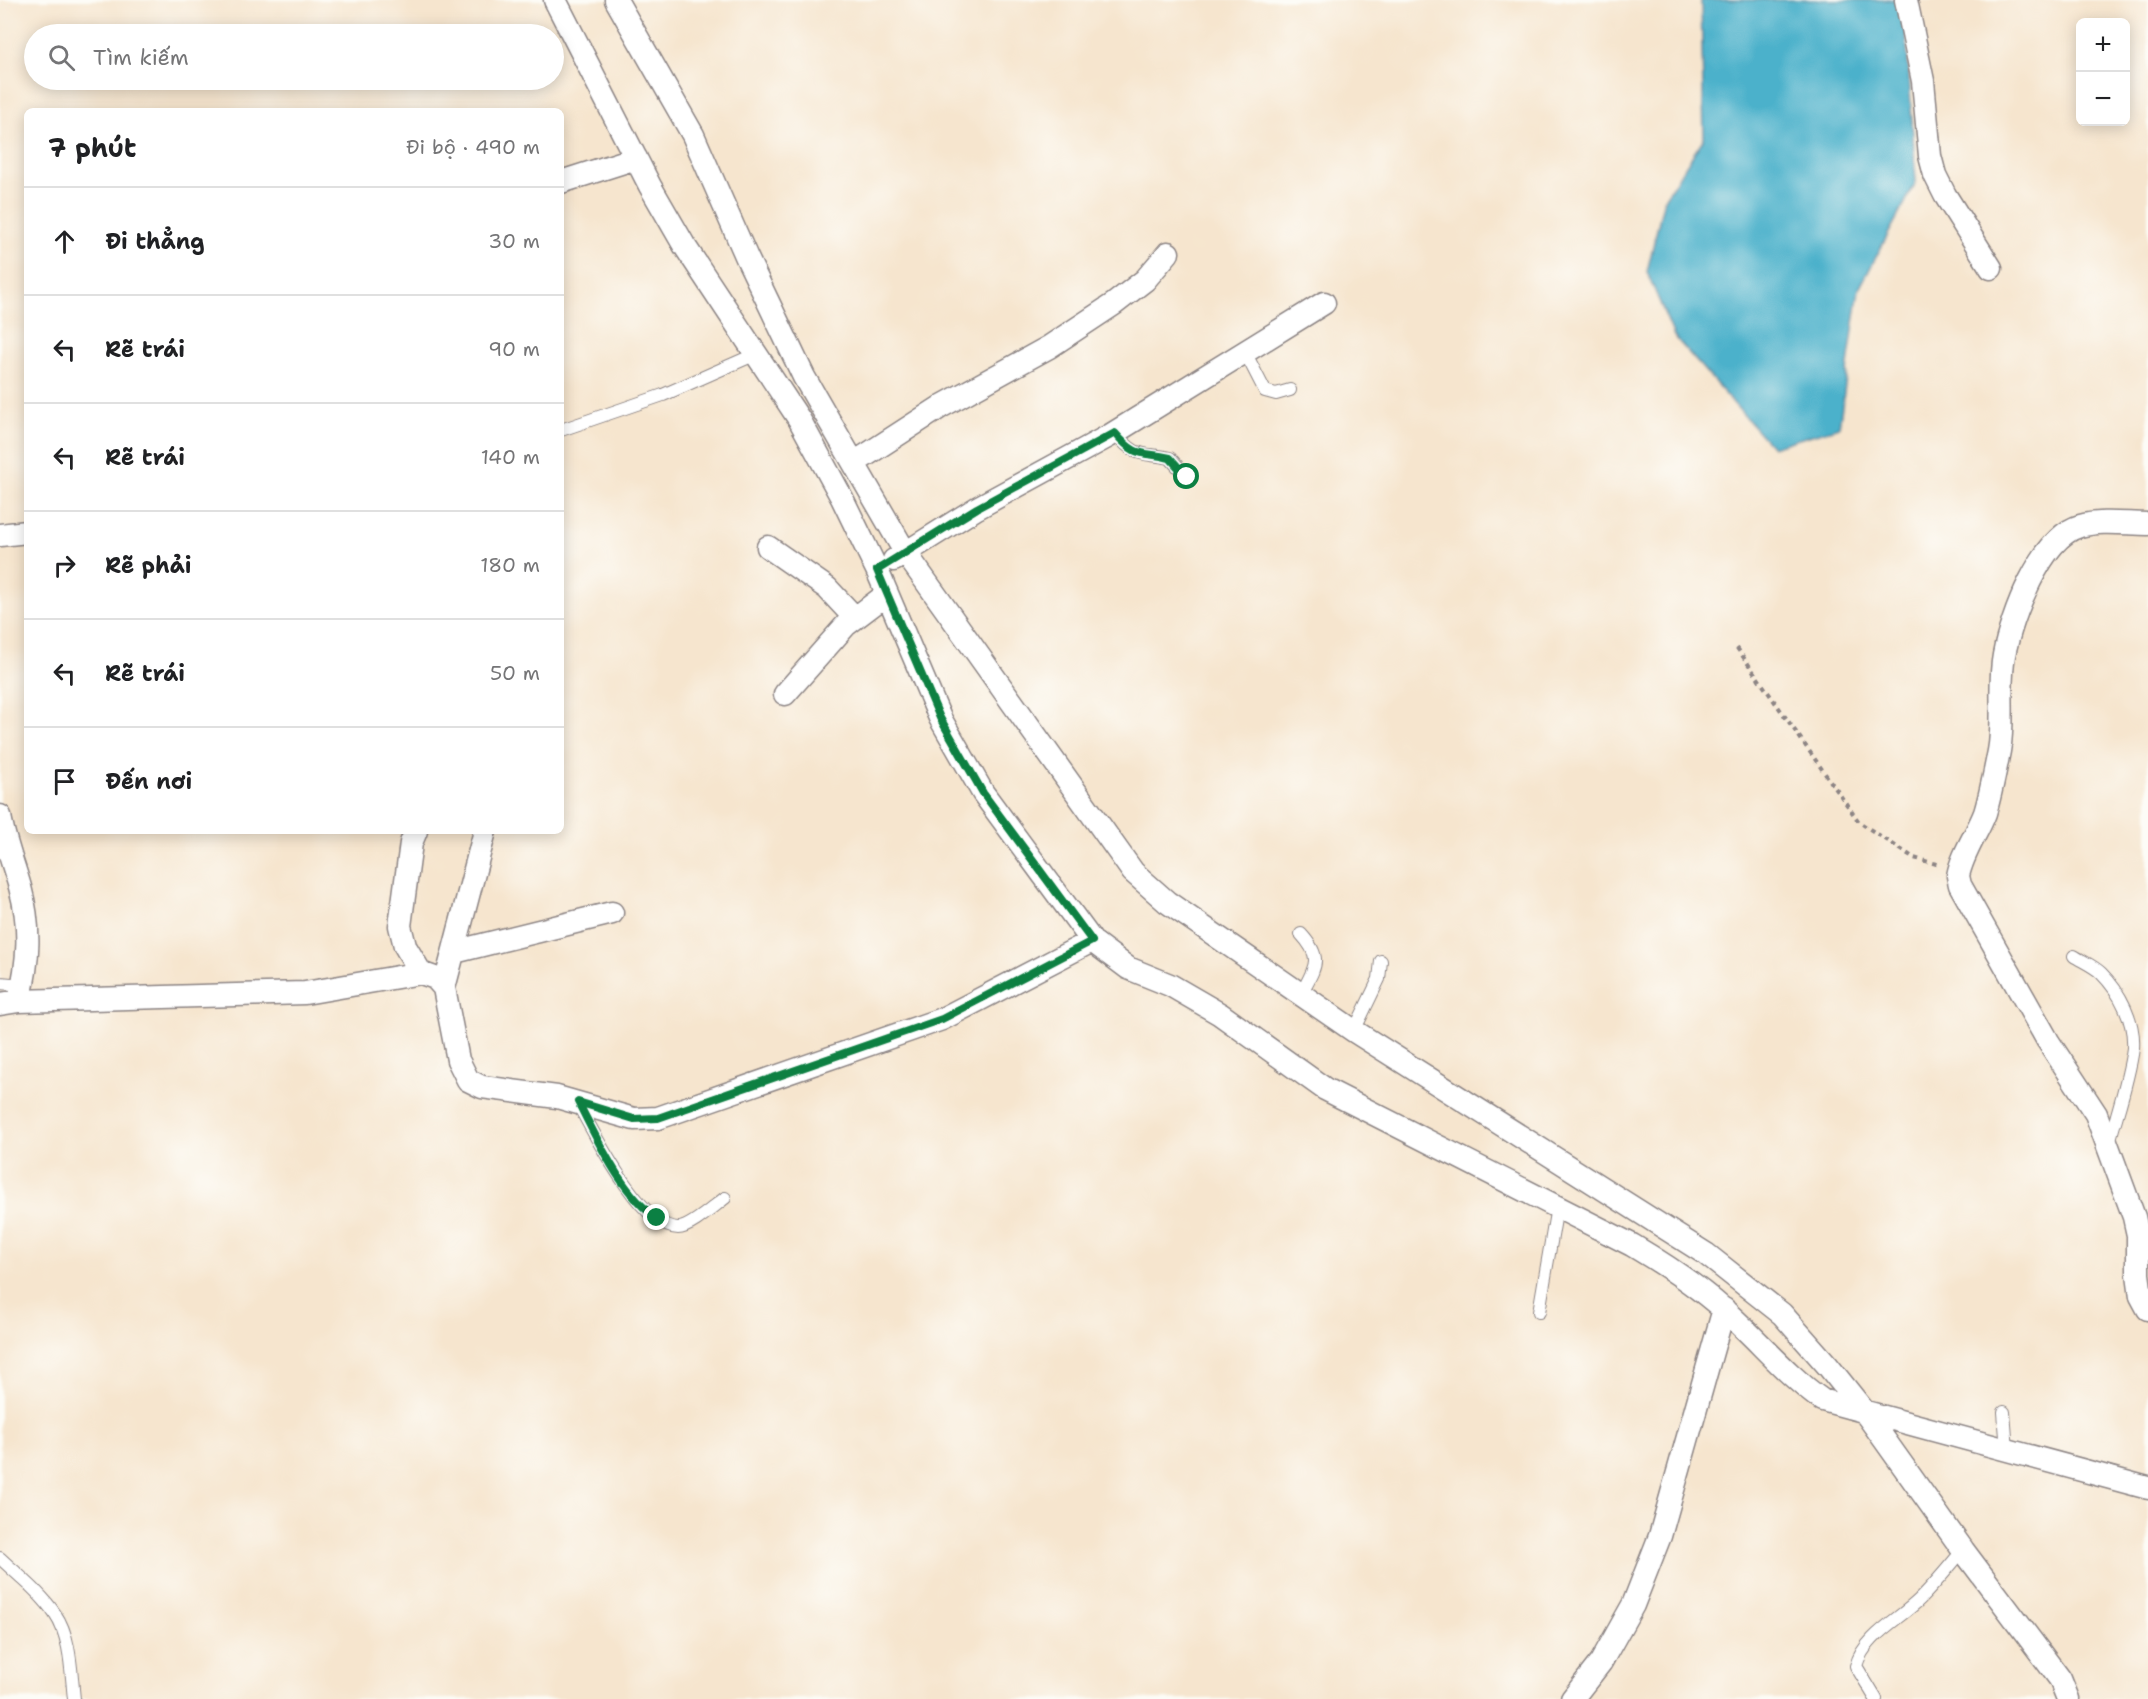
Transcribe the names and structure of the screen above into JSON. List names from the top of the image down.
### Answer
{
  "page": {
    "map_buttons": ["+", "−"],
    "search": "Tìm kiếm",
    "heading": ["7 phút", "Đi bộ · 490 m"],
    "list": [
      ["Đi thẳng", "30 m"],
      ["Rẽ trái", "90 m"],
      ["Rẽ trái", "140 m"],
      ["Rẽ phải", "180 m"],
      ["Rẽ trái", "50 m"],
      "Đến nơi"
    ]
  }
}
